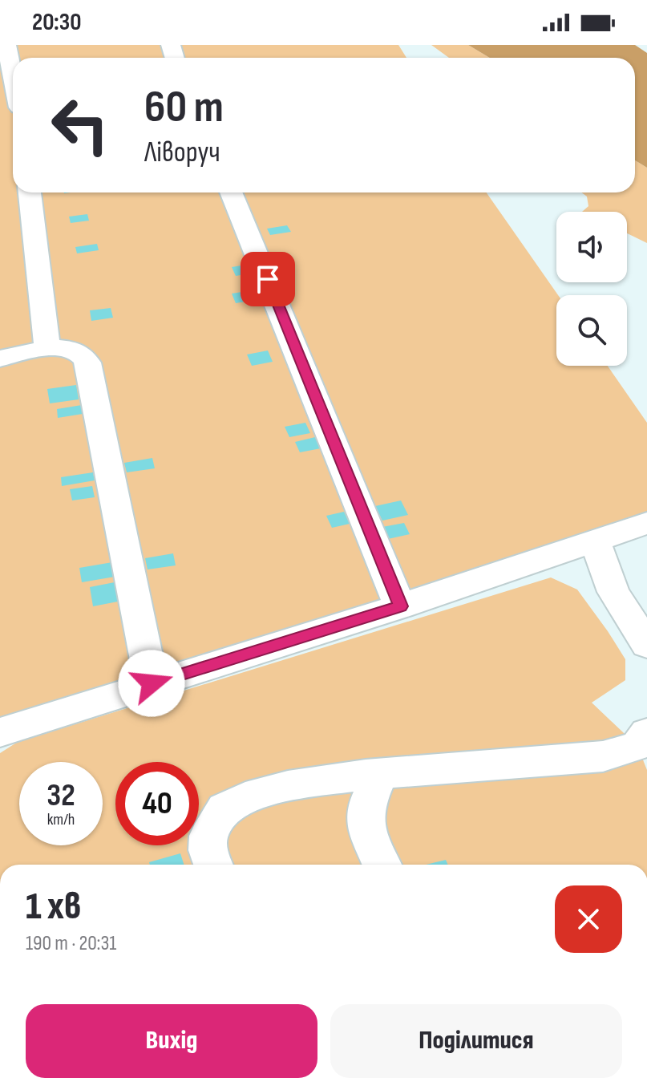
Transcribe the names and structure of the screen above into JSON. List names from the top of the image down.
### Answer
{
  "page": {
    "status": "20:30",
    "turn": ["60 m", "Ліворуч"],
    "speed": "32 km/h",
    "limit": "40",
    "heading": ["1 хв", "190 m · 20:31"],
    "buttons": ["Вихід", "Поділитися"]
  }
}
